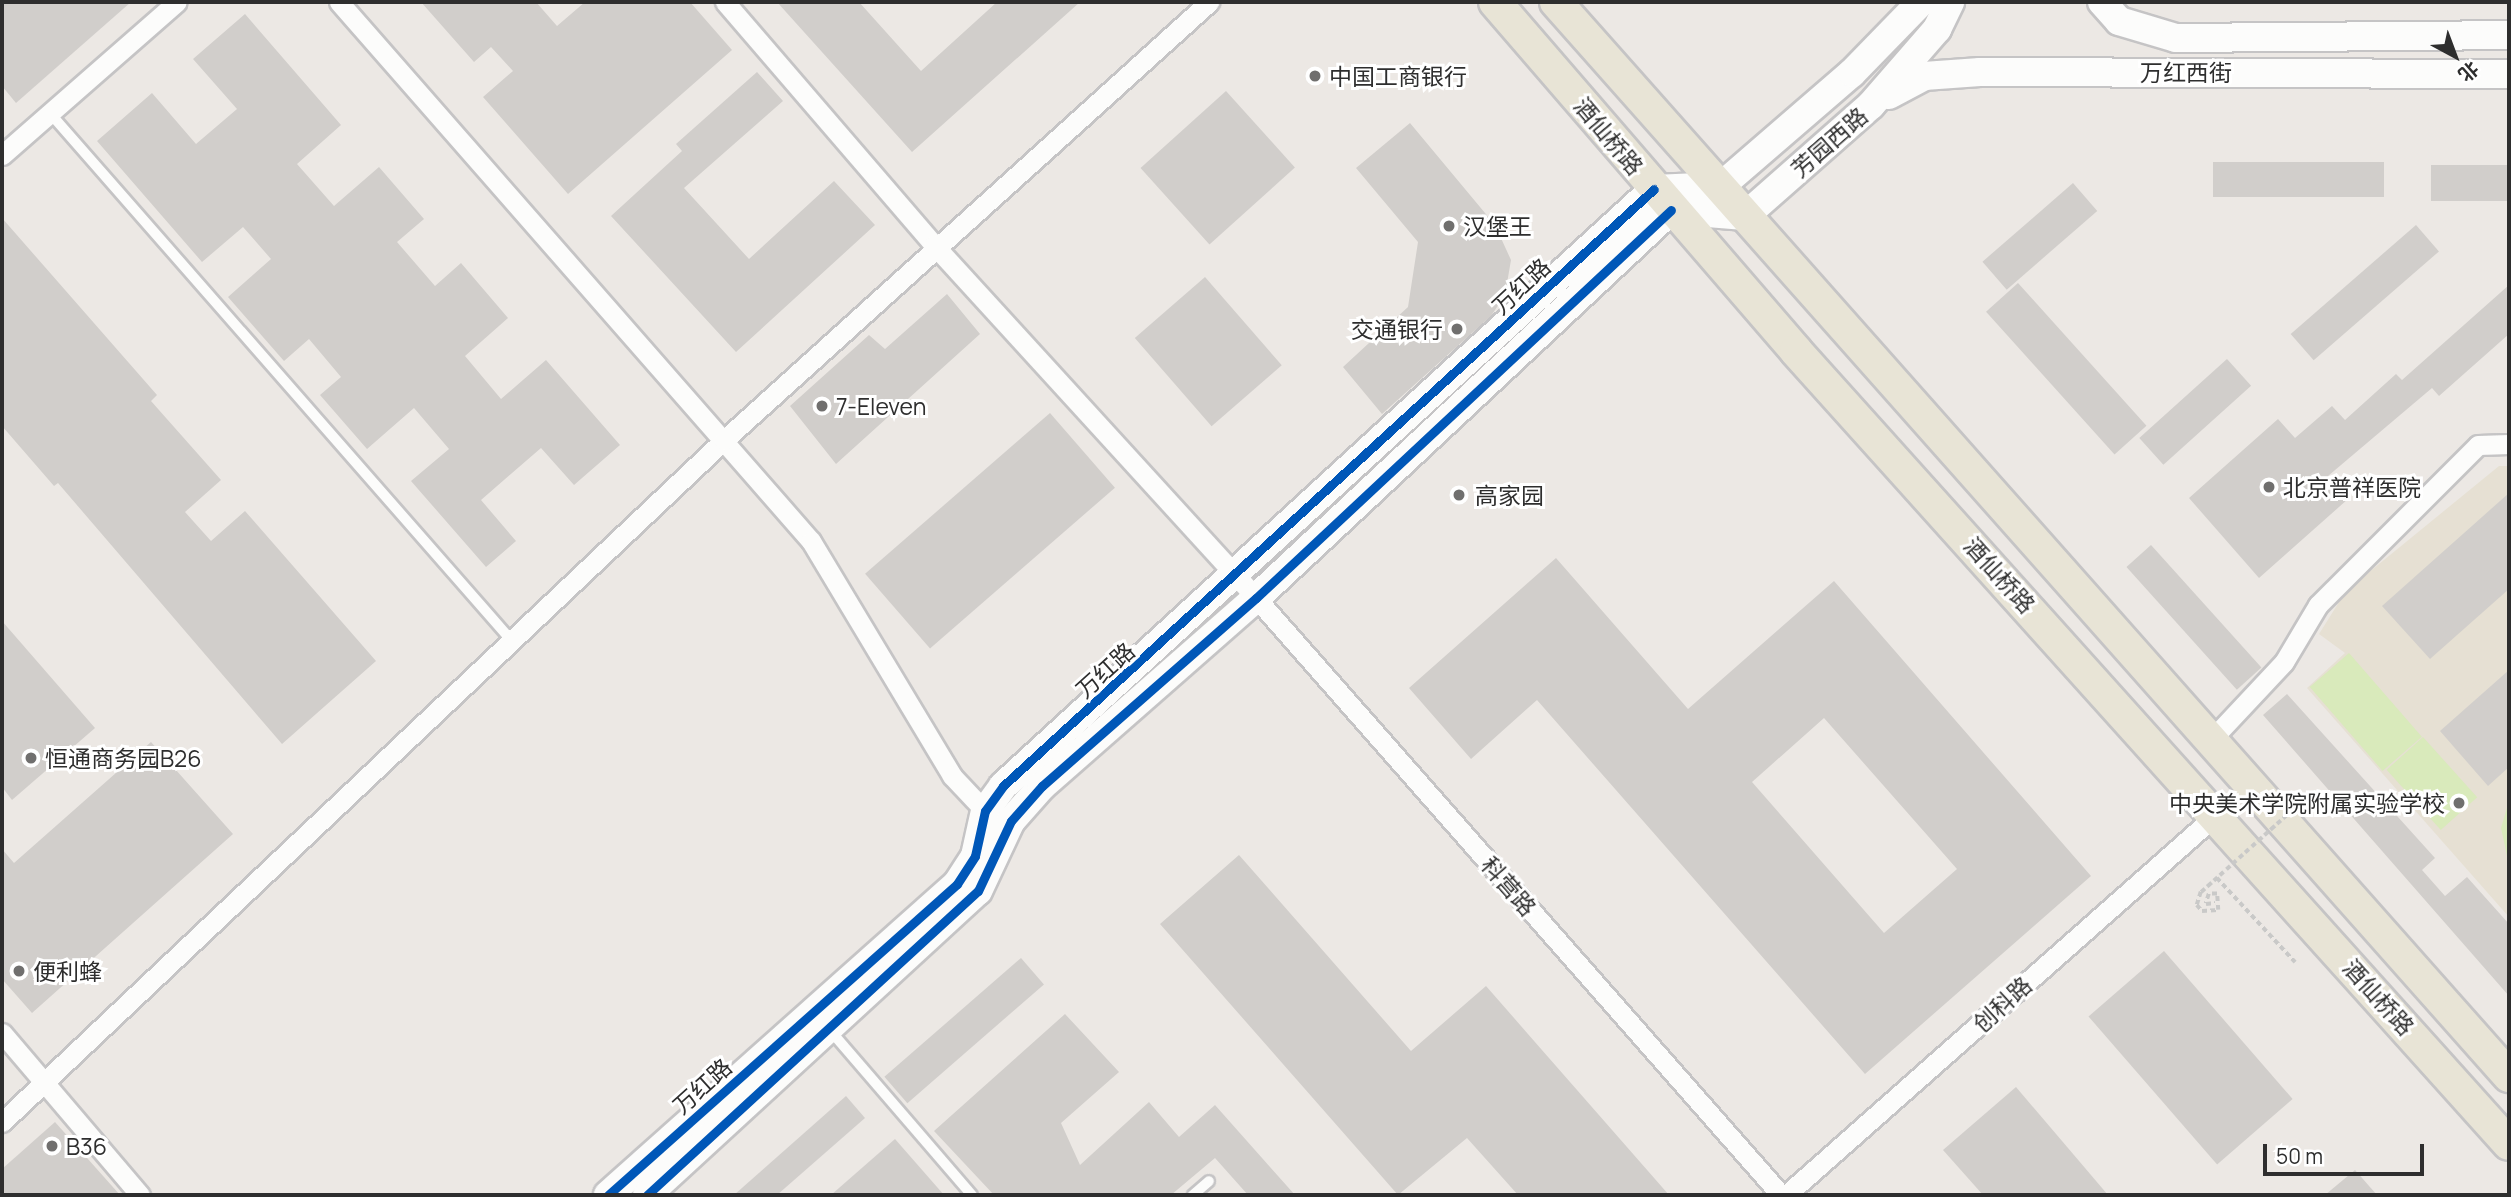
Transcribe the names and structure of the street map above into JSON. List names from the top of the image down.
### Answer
{
  "streets": {
    "main road": ["酒仙桥路"],
    "street": [
      "万红西街",
      "芳园西路",
      "万红路",
      "科营路",
      "创科路"
    ]
  },
  "crossings": [
    ["万红西街", "芳园西路"],
    ["酒仙桥路", "芳园西路"],
    ["酒仙桥路", "万红路"],
    ["酒仙桥路", "创科路"],
    ["万红路", "科营路"],
    ["科营路", "创科路"]
  ],
  "places": [
    "中国工商银行",
    "汉堡王",
    "交通银行",
    "7-Eleven",
    "北京普祥医院",
    "高家园",
    "恒通商务园B26",
    "中央美术学院附属实验学校",
    "便利蜂",
    "B36"
  ],
  "scale_bar": "50 m",
  "north": "bottom right"
}
